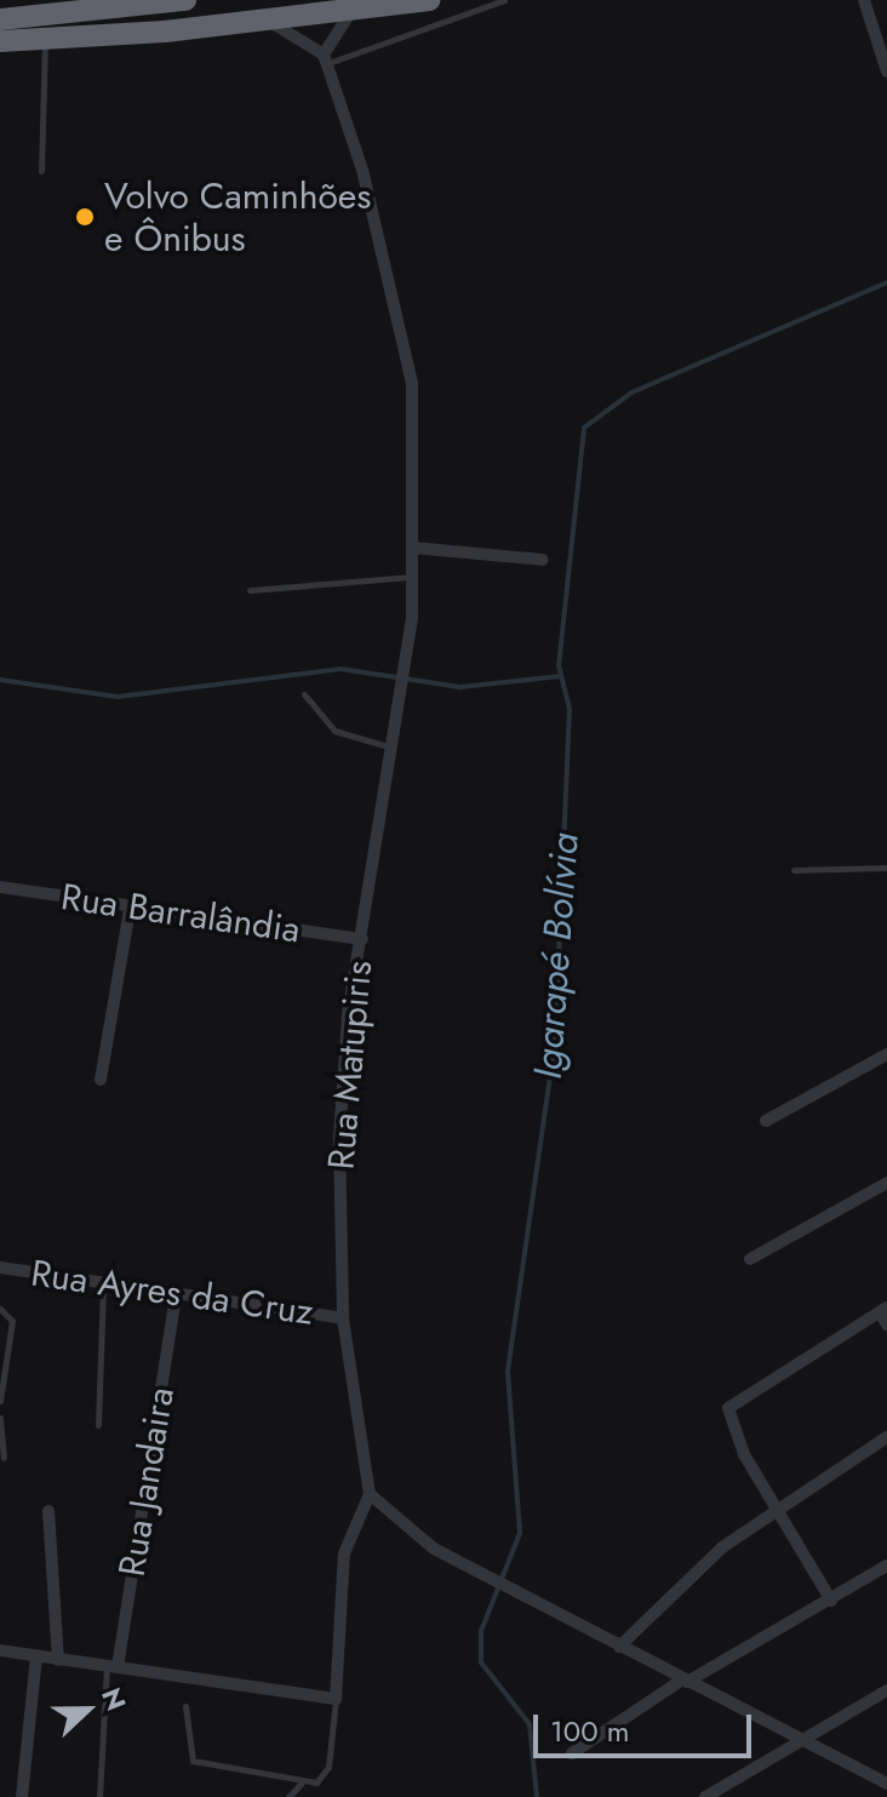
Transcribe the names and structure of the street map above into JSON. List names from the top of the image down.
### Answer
{
  "streets": {
    "street": [
      "Rua Barralândia",
      "Rua Matupiris",
      "Rua Ayres da Cruz",
      "Rua Jandaira"
    ]
  },
  "crossings": [
    ["Rua Barralândia", "Rua Matupiris"],
    ["Rua Matupiris", "Rua Ayres da Cruz"],
    ["Rua Ayres da Cruz", "Rua Jandaira"]
  ],
  "water": ["Igarapé Bolívia"],
  "places": ["Volvo Caminhões e Ônibus"],
  "scale_bar": "100 m",
  "north": "right"
}
